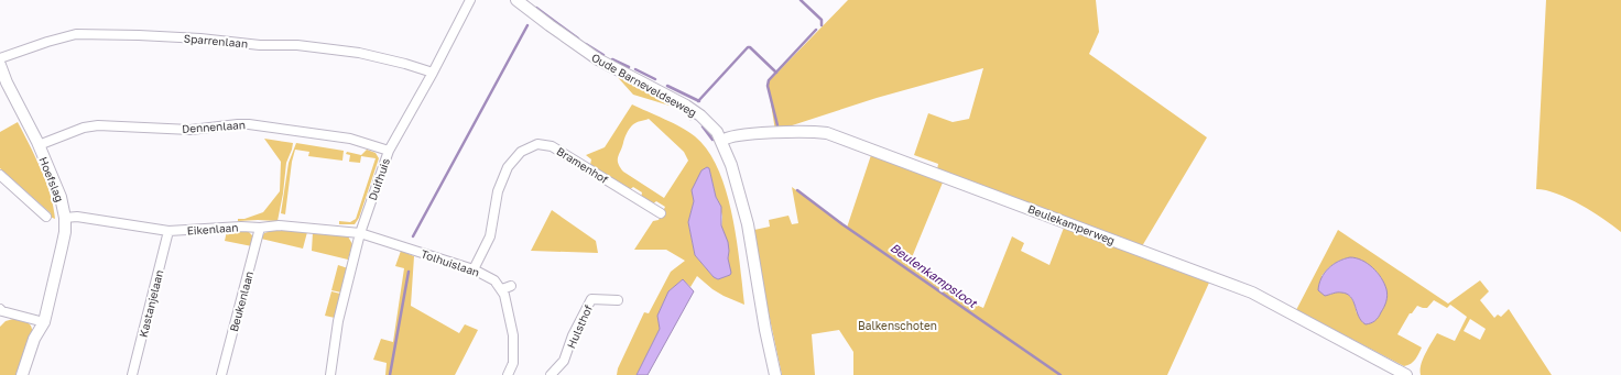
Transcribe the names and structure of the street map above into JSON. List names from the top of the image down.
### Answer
{
  "streets": {
    "street": [
      "Sparrenlaan",
      "Oude Barneveldseweg",
      "Dennenlaan",
      "Bramenhof",
      "Hoefslag",
      "Duifhuis",
      "Beulekamperweg",
      "Eikenlaan",
      "Tolhuislaan",
      "Beukenlaan",
      "Kastanjelaan",
      "Hulsthof"
    ]
  },
  "crossings": [
    ["Sparrenlaan", "Duifhuis"],
    ["Oude Barneveldseweg", "Beulekamperweg"],
    ["Dennenlaan", "Hoefslag"],
    ["Dennenlaan", "Duifhuis"],
    ["Bramenhof", "Tolhuislaan"],
    ["Hoefslag", "Eikenlaan"],
    ["Duifhuis", "Eikenlaan"],
    ["Duifhuis", "Tolhuislaan"],
    ["Eikenlaan", "Tolhuislaan"],
    ["Eikenlaan", "Beukenlaan"],
    ["Eikenlaan", "Kastanjelaan"]
  ],
  "water": ["Beulenkampsloot"],
  "parks": ["Balkenschoten"]
}
